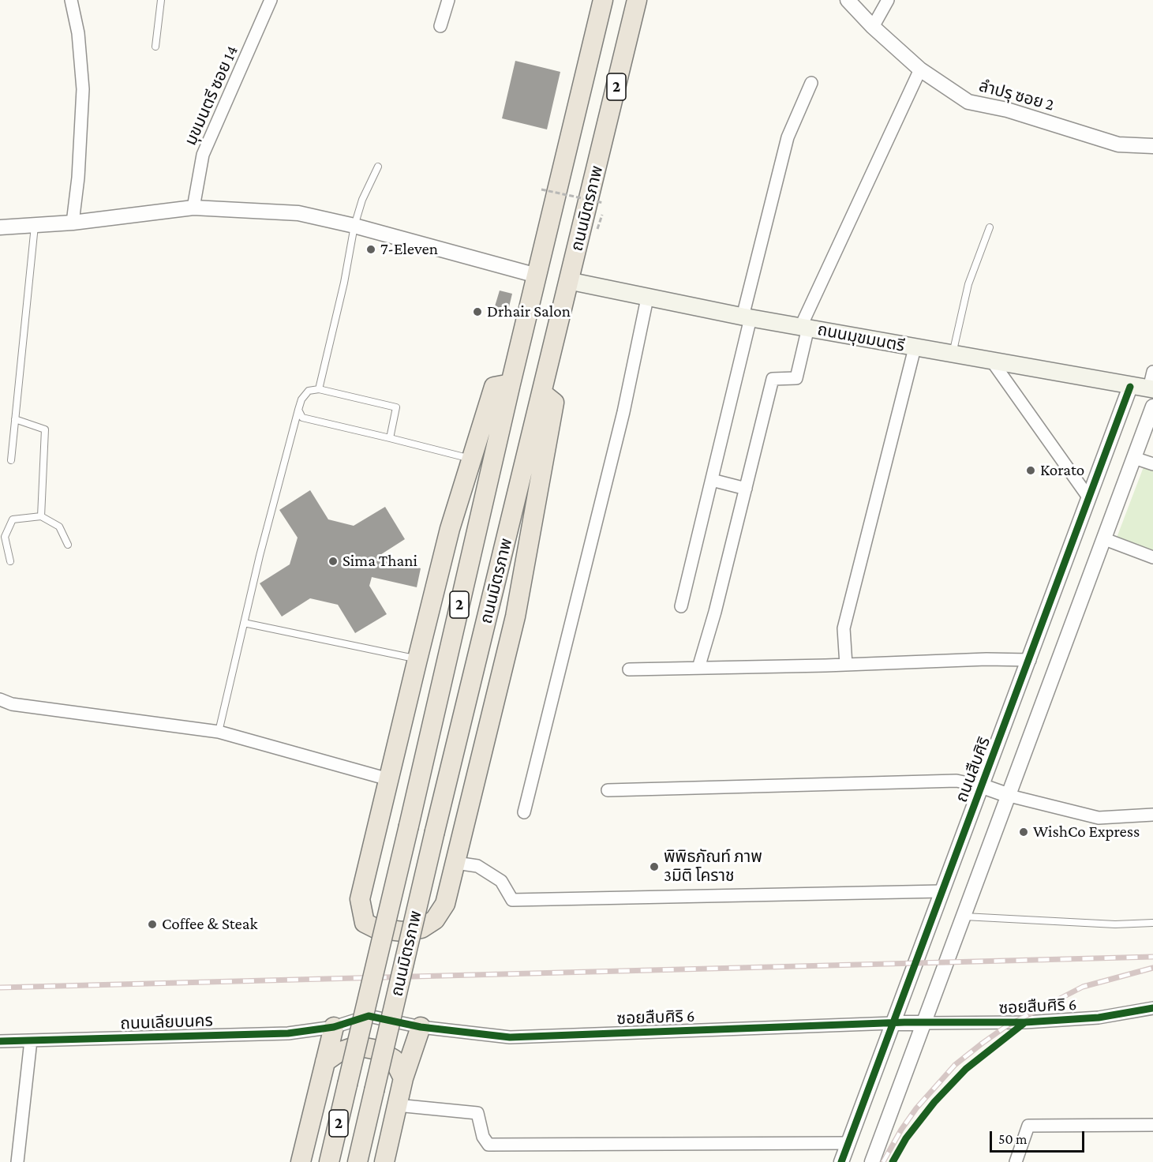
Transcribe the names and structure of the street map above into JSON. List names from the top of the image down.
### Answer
{
  "streets": {
    "highway": ["2", "ถนนมิตรภาพ"],
    "main road": ["ถนนมุขมนตรี"],
    "street": [
      "มุขมนตรี ซอย 14",
      "ลำปรุ ซอย 2",
      "ถนนสืบศิริ",
      "ซอยสืบศิริ 6",
      "ถนนเลียบนคร"
    ]
  },
  "crossings": [
    ["ถนนมิตรภาพ", "ถนนมุขมนตรี"],
    ["ถนนมุขมนตรี", "ถนนสืบศิริ"],
    ["ถนนสืบศิริ", "ซอยสืบศิริ 6"],
    ["ซอยสืบศิริ 6", "ถนนเลียบนคร"]
  ],
  "places": [
    "7-Eleven",
    "Drhair Salon",
    "Korato",
    "Sima Thani",
    "WishCo Express",
    "พิพิธภัณท์ ภาพ 3มิติ โคราช",
    "Coffee & Steak"
  ],
  "scale_bar": "50 m"
}
